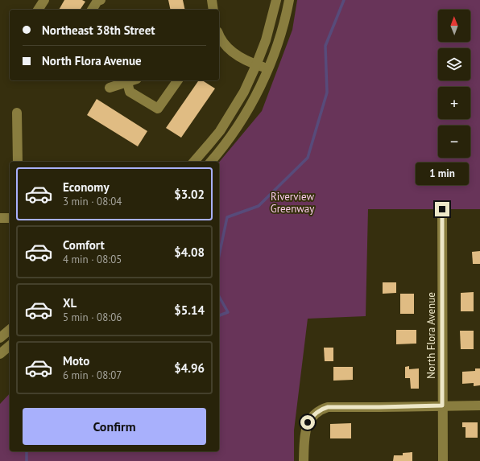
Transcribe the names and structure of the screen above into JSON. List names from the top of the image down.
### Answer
{
  "streets": {
    "street": ["North Flora Avenue"]
  },
  "parks": ["Riverview Greenway"],
  "north": "top",
  "page": {
    "map_buttons": ["+", "−"],
    "banner": ["Northeast 38th Street", "North Flora Avenue"],
    "bubble": "1 min",
    "list": [
      {
        "name": "Economy",
        "note": "3 min · 08:04",
        "value": "$3.02"
      },
      {
        "name": "Comfort",
        "note": "4 min · 08:05",
        "value": "$4.08"
      },
      {
        "name": "XL",
        "note": "5 min · 08:06",
        "value": "$5.14"
      },
      {
        "name": "Moto",
        "note": "6 min · 08:07",
        "value": "$4.96"
      }
    ],
    "buttons": "Confirm"
  }
}
